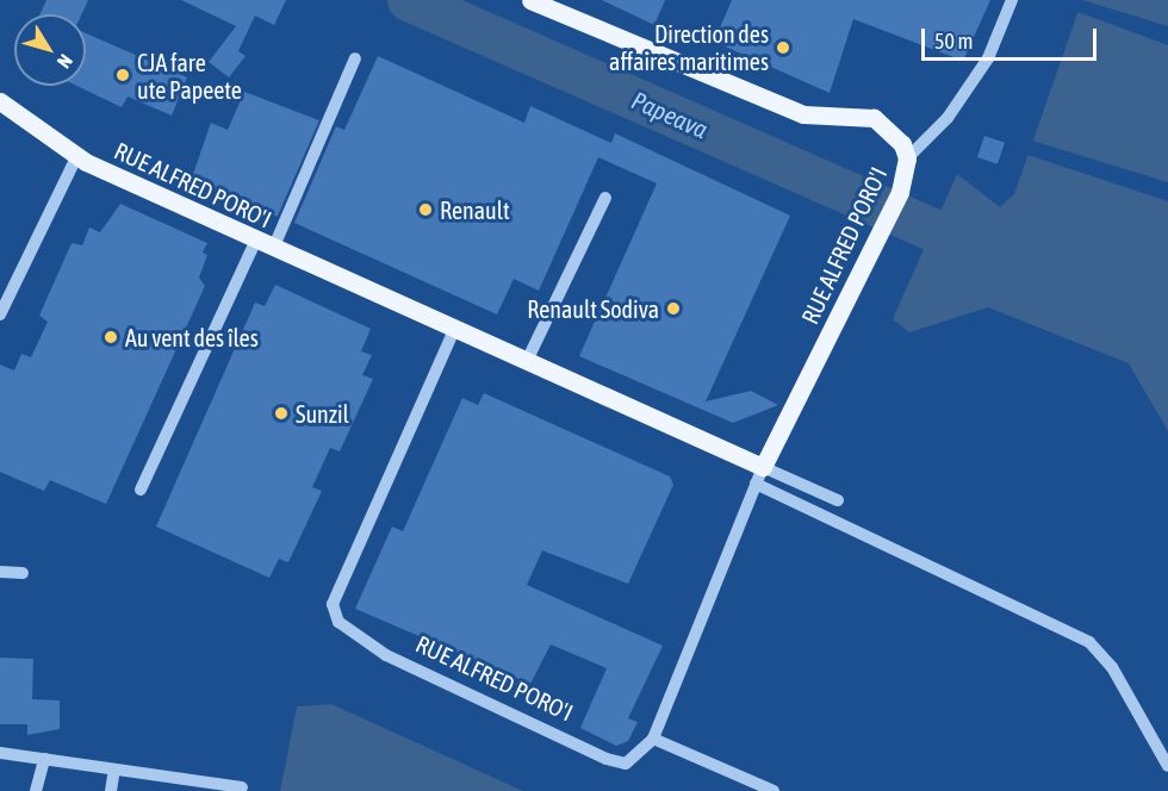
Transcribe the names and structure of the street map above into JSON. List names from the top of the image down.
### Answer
{
  "streets": {
    "main road": ["RUE ALFRED PORO'I"]
  },
  "water": ["Papeava"],
  "places": [
    "Direction des affaires maritimes",
    "CJA fare ute Papeete",
    "Renault",
    "Renault Sodiva",
    "Au vent des îles",
    "Sunzil"
  ],
  "scale_bar": "50 m",
  "north": "bottom right"
}
